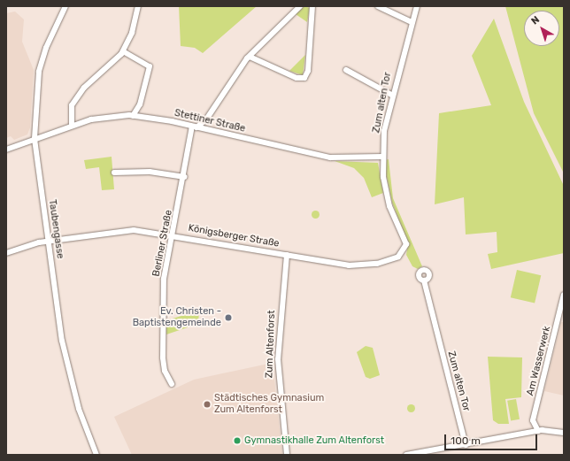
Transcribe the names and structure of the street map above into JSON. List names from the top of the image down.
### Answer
{
  "streets": {
    "street": [
      "Zum alten Tor",
      "Stettiner Straße",
      "Taubengasse",
      "Königsberger Straße",
      "Berliner Straße",
      "Zum Altenforst",
      "Am Wasserwerk"
    ]
  },
  "crossings": [
    ["Zum alten Tor", "Stettiner Straße"],
    ["Zum alten Tor", "Königsberger Straße"],
    ["Stettiner Straße", "Taubengasse"],
    ["Stettiner Straße", "Berliner Straße"],
    ["Taubengasse", "Königsberger Straße"],
    ["Königsberger Straße", "Berliner Straße"],
    ["Königsberger Straße", "Zum Altenforst"]
  ],
  "places": ["Ev. Christen - Baptistengemeinde", "Städtisches Gymnasium Zum Altenforst", "Gymnastikhalle Zum Altenforst"],
  "scale_bar": "100 m",
  "north": "top left"
}
